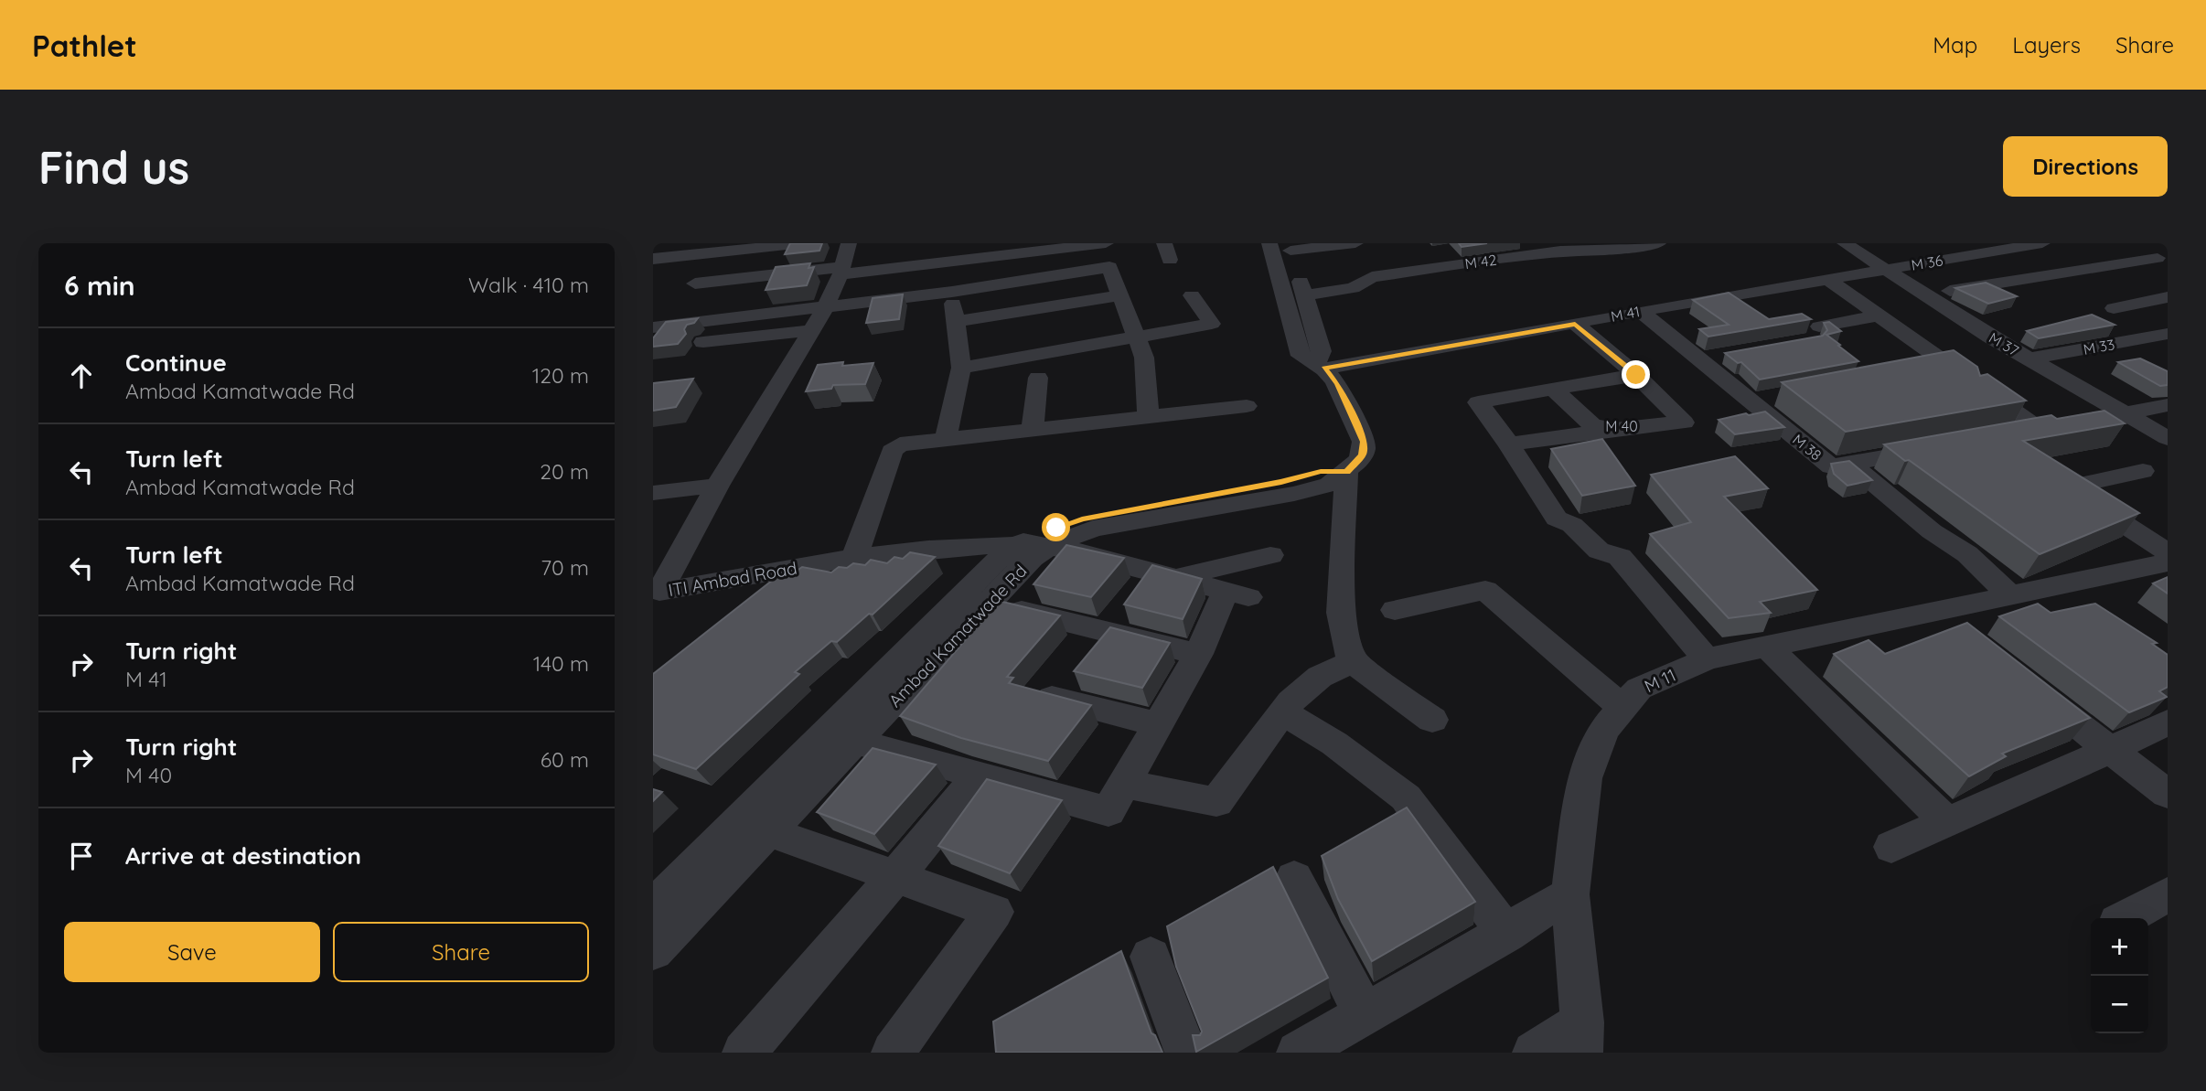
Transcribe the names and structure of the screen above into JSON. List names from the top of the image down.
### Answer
{
  "streets": {
    "street": [
      "M 42",
      "M 36",
      "M 41",
      "M 37",
      "M 33",
      "M 40",
      "M 38",
      "ITI Ambad Road",
      "Ambad Kamatwade Rd",
      "M 11"
    ]
  },
  "crossings": [
    ["M 36", "M 41"],
    ["M 36", "M 37"],
    ["M 41", "M 37"],
    ["M 41", "M 40"],
    ["M 41", "M 38"],
    ["M 41", "Ambad Kamatwade Rd"],
    ["M 37", "M 33"],
    ["ITI Ambad Road", "Ambad Kamatwade Rd"]
  ],
  "page": {
    "header": "Pathlet",
    "nav": ["Map", "Layers", "Share"],
    "buttons": [
      "Directions",
      ["Save", "Share"]
    ],
    "title": "Find us",
    "heading": ["6 min", "Walk · 410 m"],
    "list": [
      ["Continue", "Ambad Kamatwade Rd", "120 m"],
      ["Turn left", "Ambad Kamatwade Rd", "20 m"],
      ["Turn left", "Ambad Kamatwade Rd", "70 m"],
      ["Turn right", "M 41", "140 m"],
      ["Turn right", "M 40", "60 m"],
      "Arrive at destination"
    ],
    "map_buttons": ["+", "−"]
  }
}
